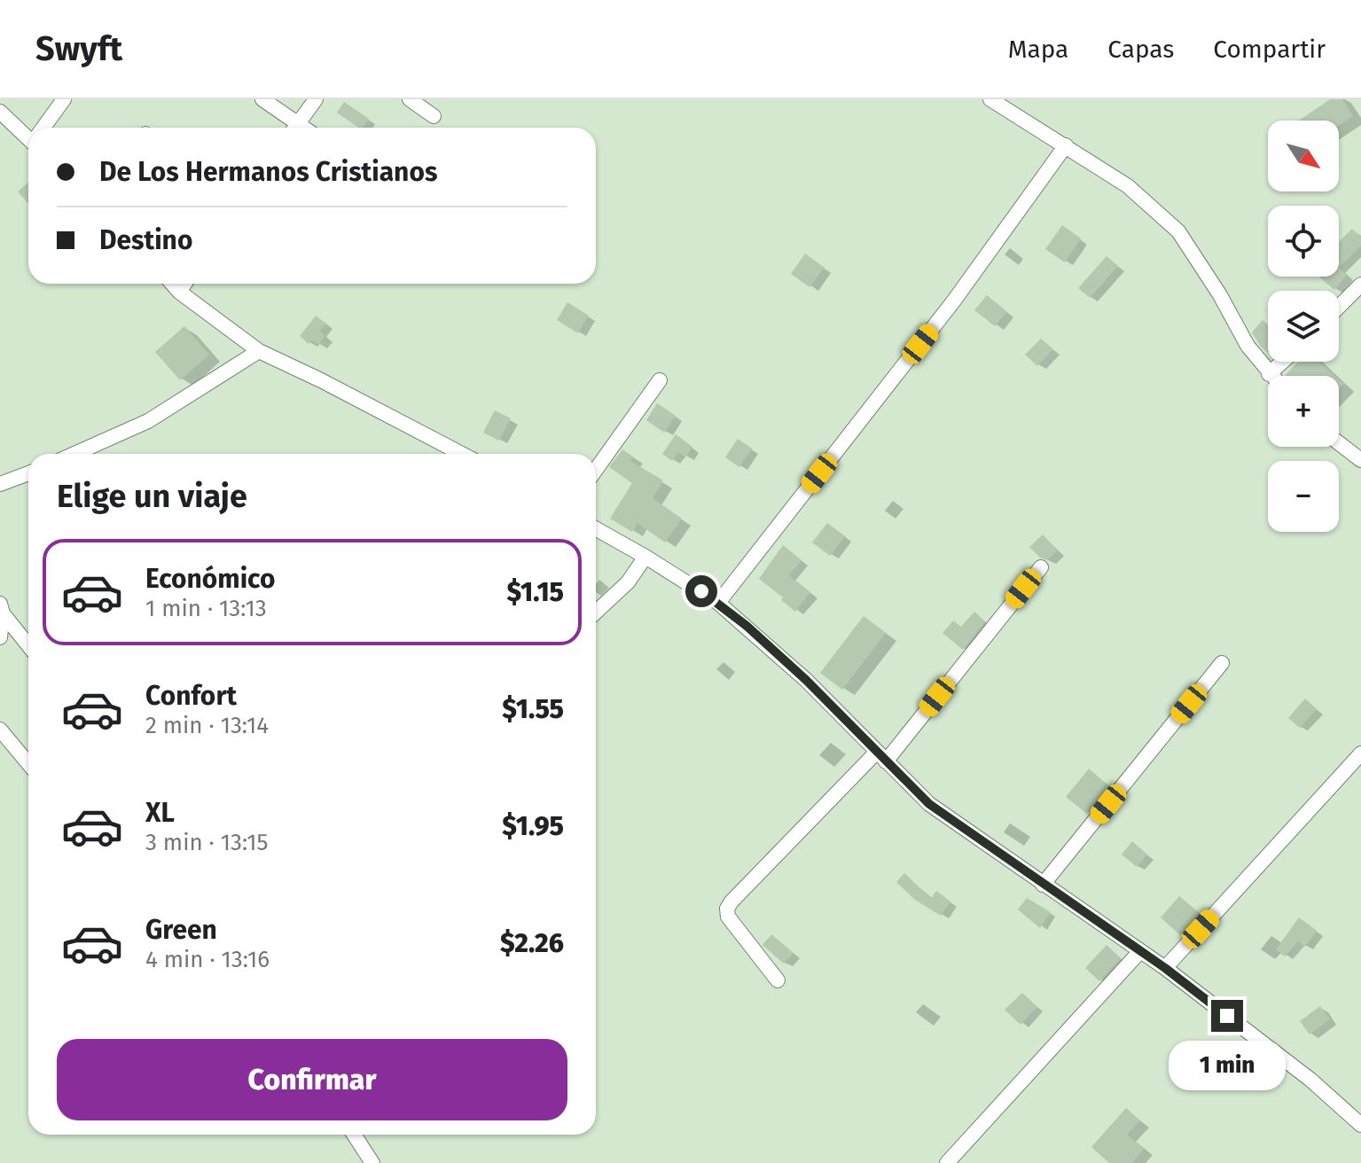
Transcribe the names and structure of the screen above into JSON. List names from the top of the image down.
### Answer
{
  "north": "bottom right",
  "page": {
    "header": "Swyft",
    "nav": ["Mapa", "Capas", "Compartir"],
    "map_buttons": ["+", "−"],
    "banner": ["De Los Hermanos Cristianos", "Destino"],
    "heading": "Elige un viaje",
    "list": [
      {
        "name": "Económico",
        "note": "1 min · 13:13",
        "value": "$1.15"
      },
      {
        "name": "Confort",
        "note": "2 min · 13:14",
        "value": "$1.55"
      },
      {
        "name": "XL",
        "note": "3 min · 13:15",
        "value": "$1.95"
      },
      {
        "name": "Green",
        "note": "4 min · 13:16",
        "value": "$2.26"
      }
    ],
    "buttons": "Confirmar",
    "bubble": "1 min"
  }
}
